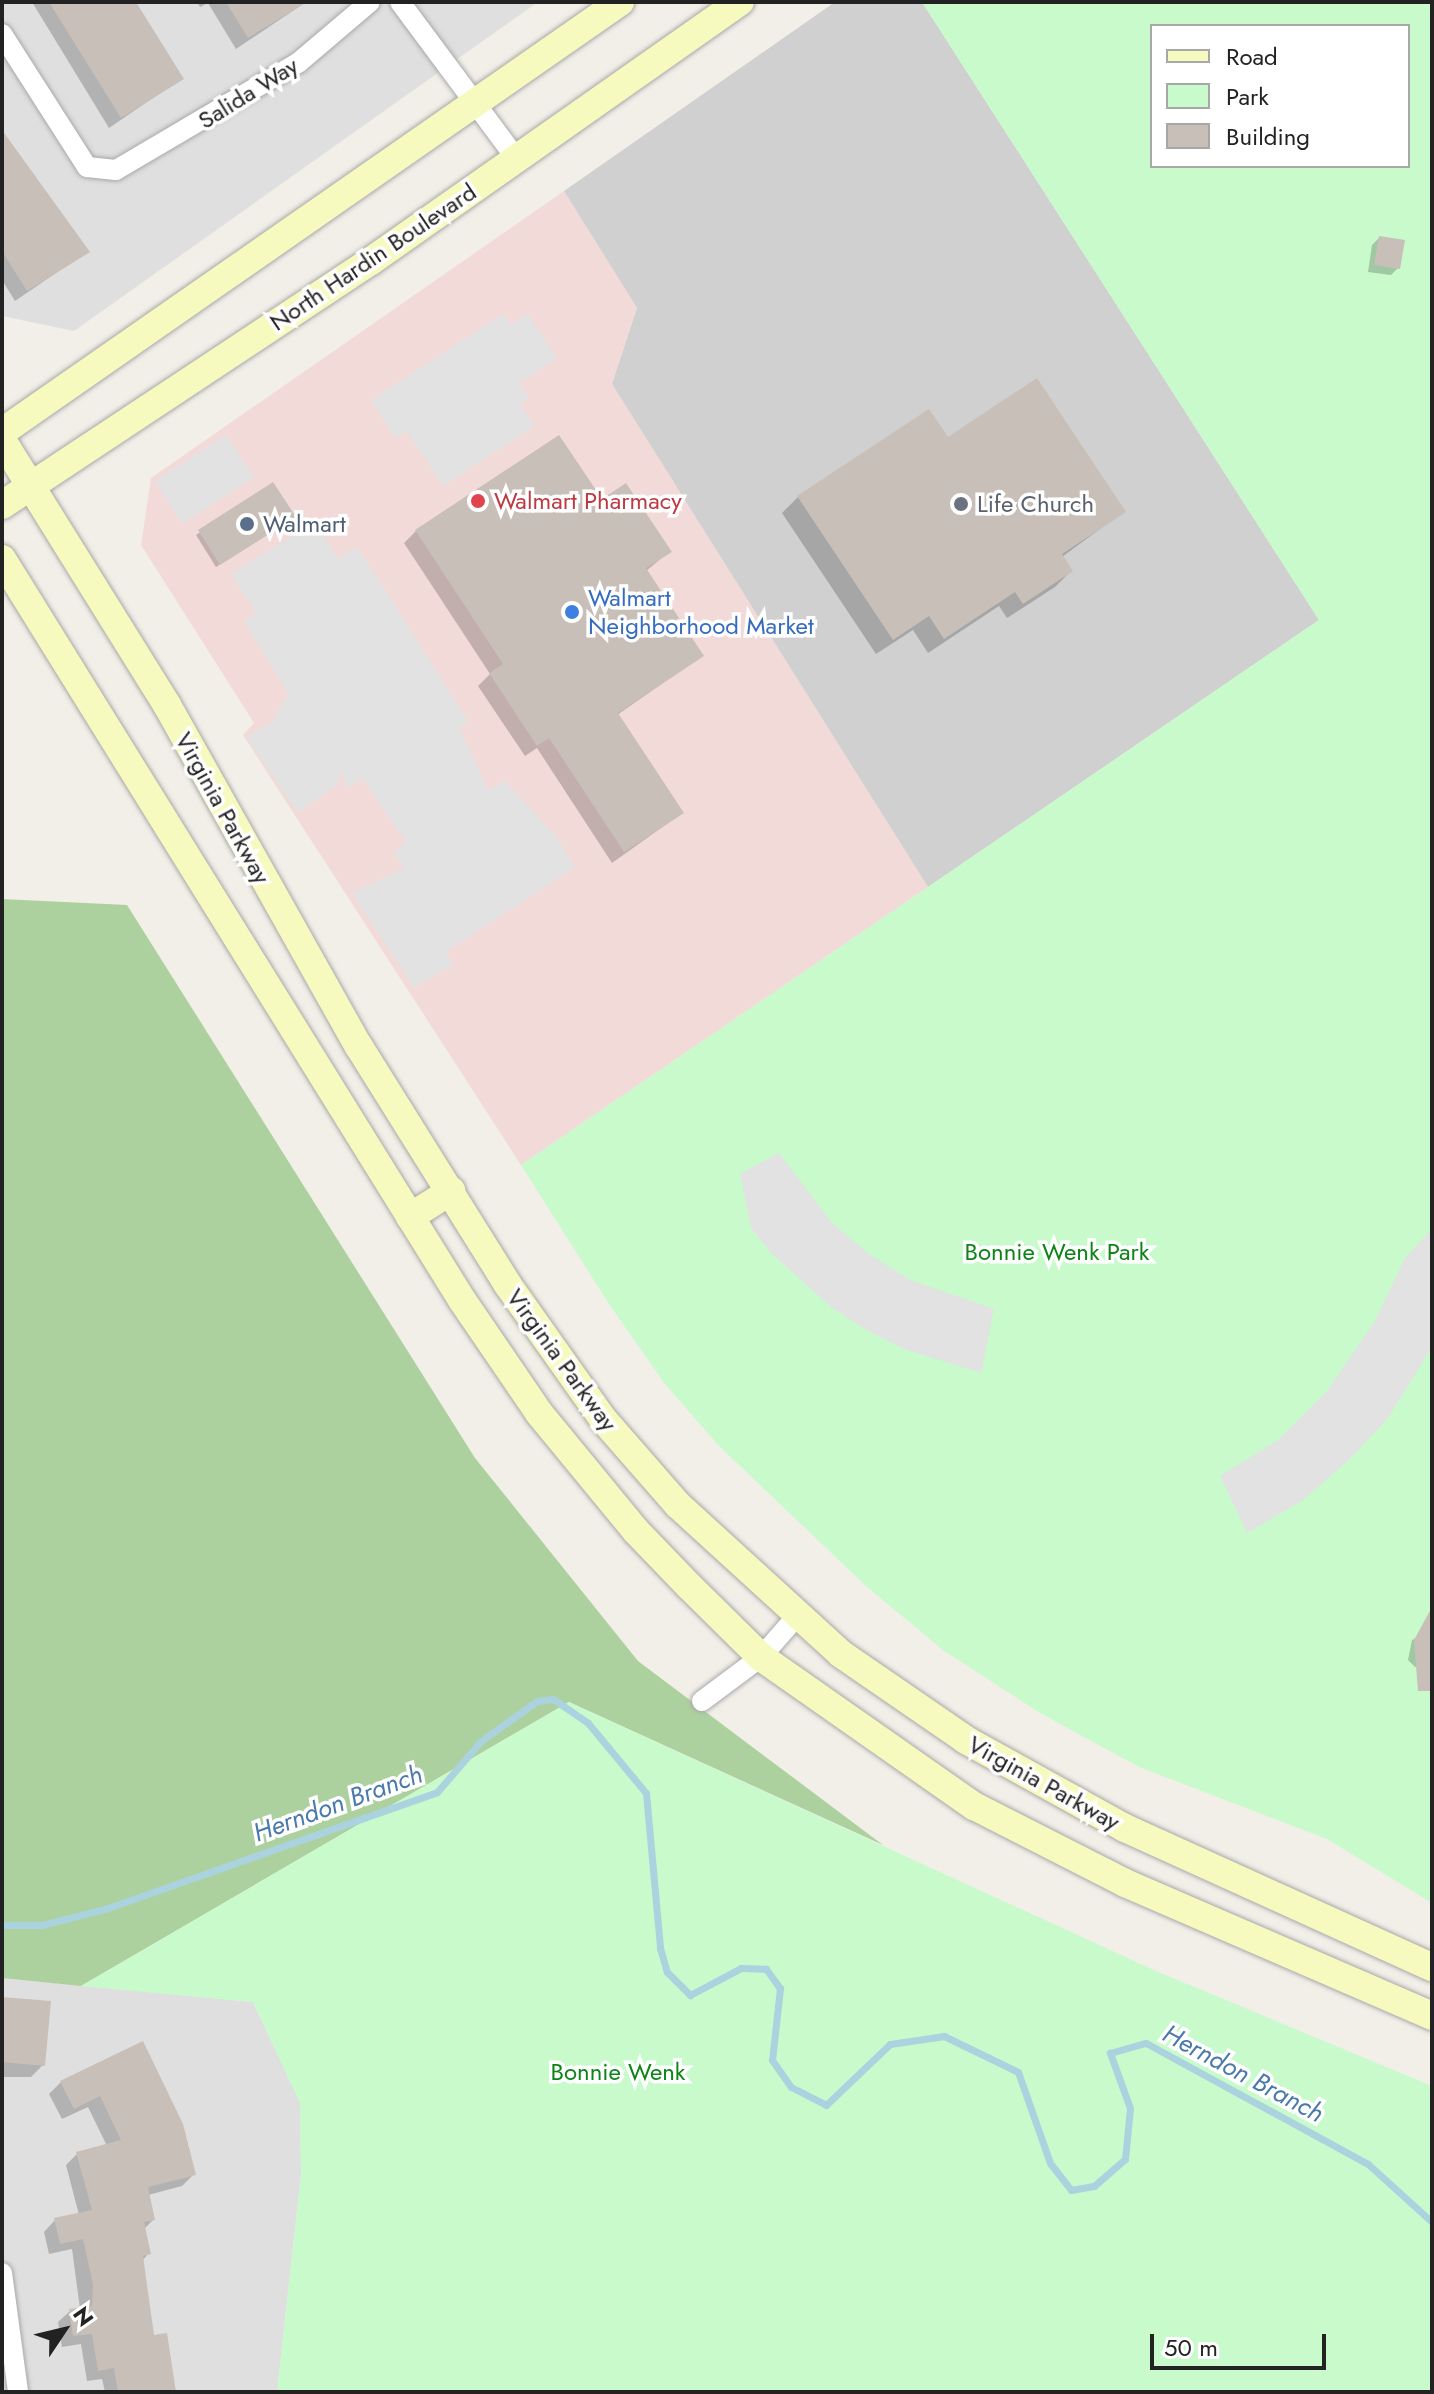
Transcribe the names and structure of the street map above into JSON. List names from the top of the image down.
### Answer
{
  "streets": {
    "main road": ["North Hardin Boulevard", "Virginia Parkway"],
    "street": ["Salida Way"]
  },
  "crossings": [
    ["North Hardin Boulevard", "Virginia Parkway"]
  ],
  "water": ["Herndon Branch"],
  "parks": ["Bonnie Wenk Park", "Bonnie Wenk"],
  "places": [
    "Walmart Pharmacy",
    "Life Church",
    "Walmart",
    "Walmart Neighborhood Market"
  ],
  "legend": ["Road", "Park", "Building"],
  "scale_bar": "50 m",
  "north": "top right"
}
